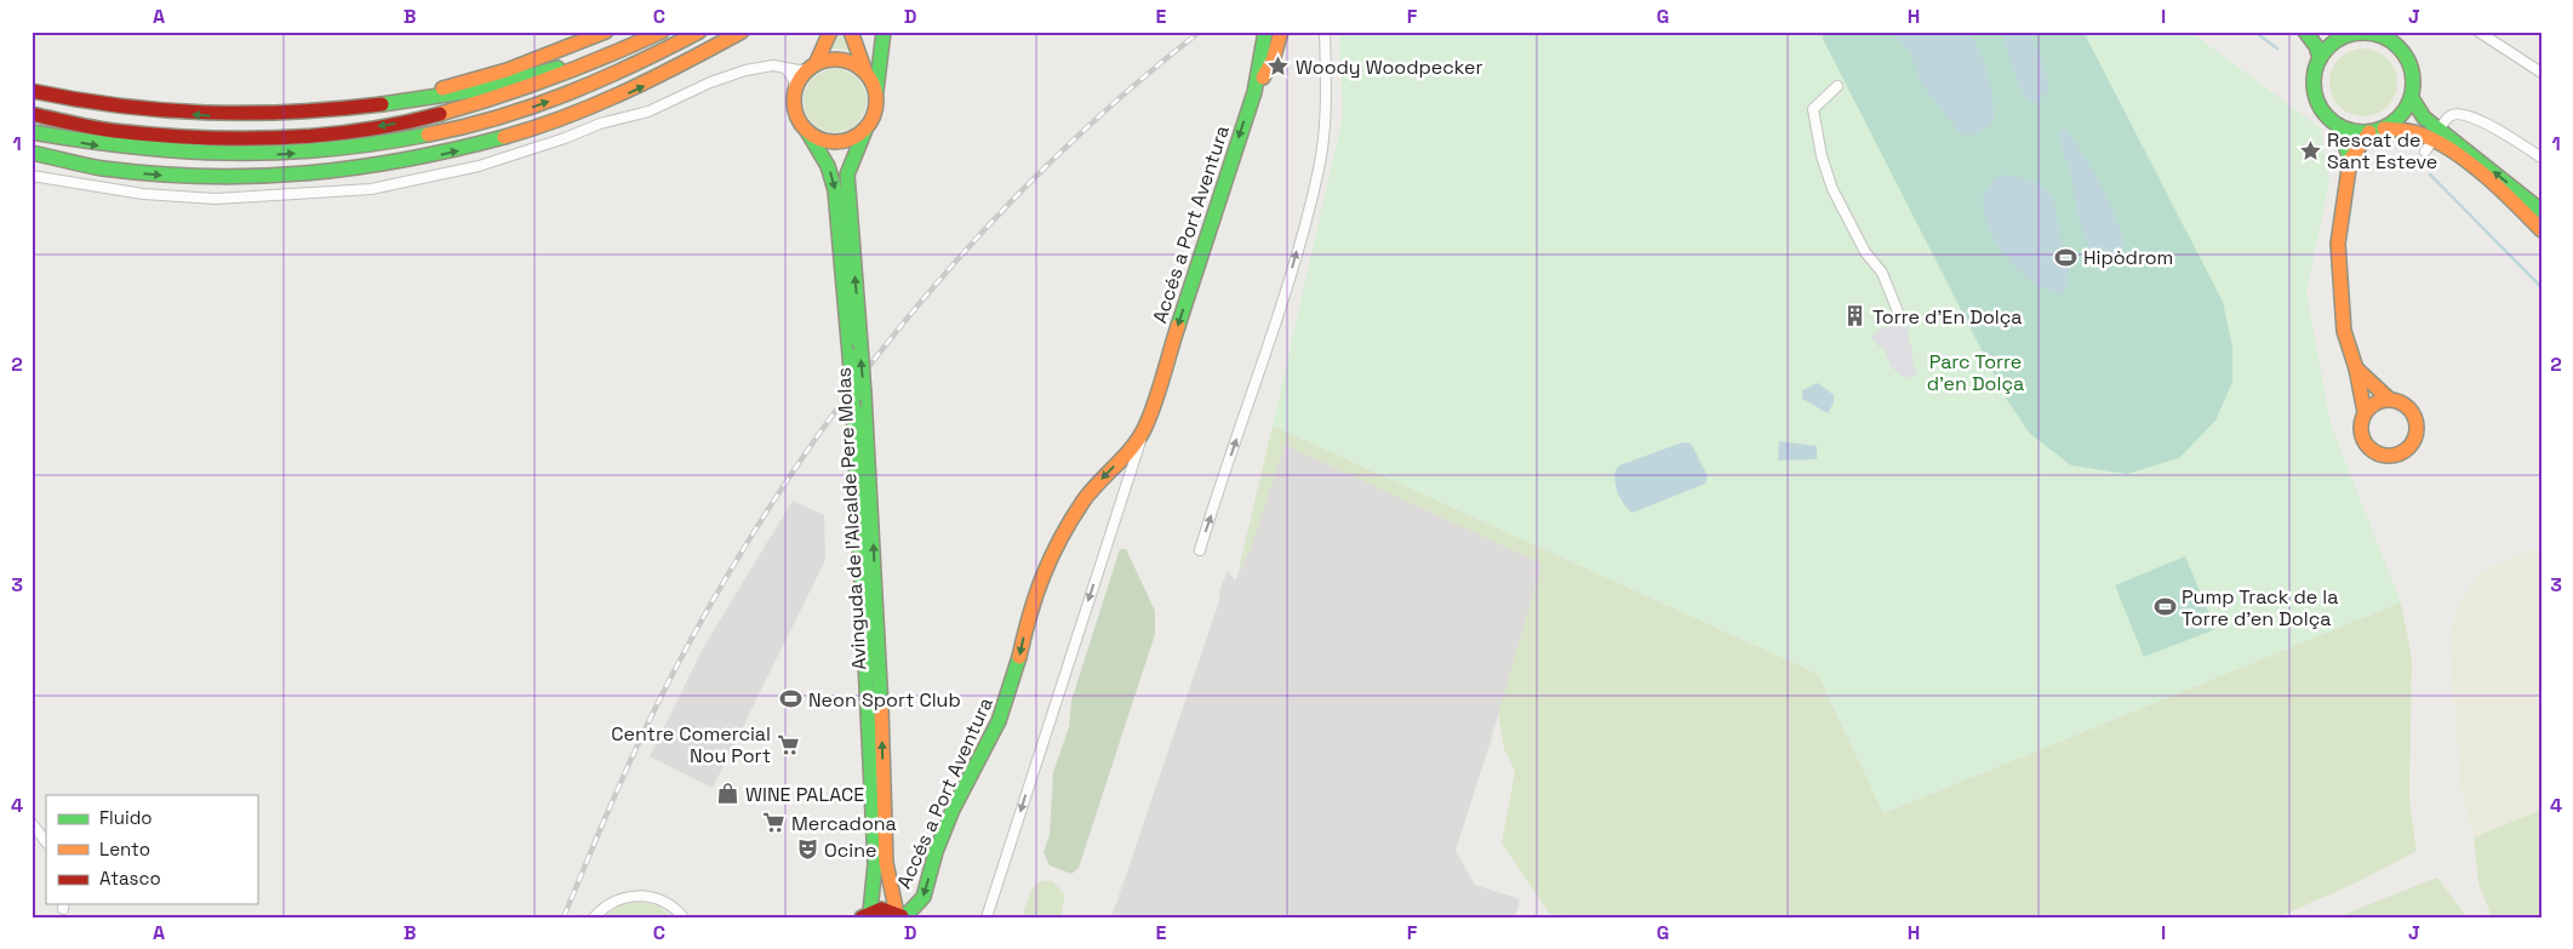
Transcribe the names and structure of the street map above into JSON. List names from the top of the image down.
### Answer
{
  "streets": {
    "main road": ["Accés a Port Aventura", "Avinguda de l'Alcalde Pere Molas"]
  },
  "crossings": [
    ["Accés a Port Aventura", "Avinguda de l'Alcalde Pere Molas"]
  ],
  "one_way": ["Accés a Port Aventura"],
  "parks": ["Parc Torre d'en Dolça"],
  "places": {
    "place": ["Woody Woodpecker", "Rescat de Sant Esteve"],
    "sports": ["Hipòdrom", "Pump Track de la Torre d’en Dolça", "Neon Sport Club"],
    "building": ["Torre d'En Dolça"],
    "supermarket": ["Centre Comercial Nou Port", "Mercadona"],
    "shop": ["WINE PALACE"],
    "theatre": ["Ocine"]
  },
  "legend": ["Fluido", "Lento", "Atasco"],
  "grid": {
    "columns": [
      "A",
      "B",
      "C",
      "D",
      "E",
      "F",
      "G",
      "H",
      "I",
      "J"
    ],
    "rows": [
      "1",
      "2",
      "3",
      "4"
    ]
  }
}
